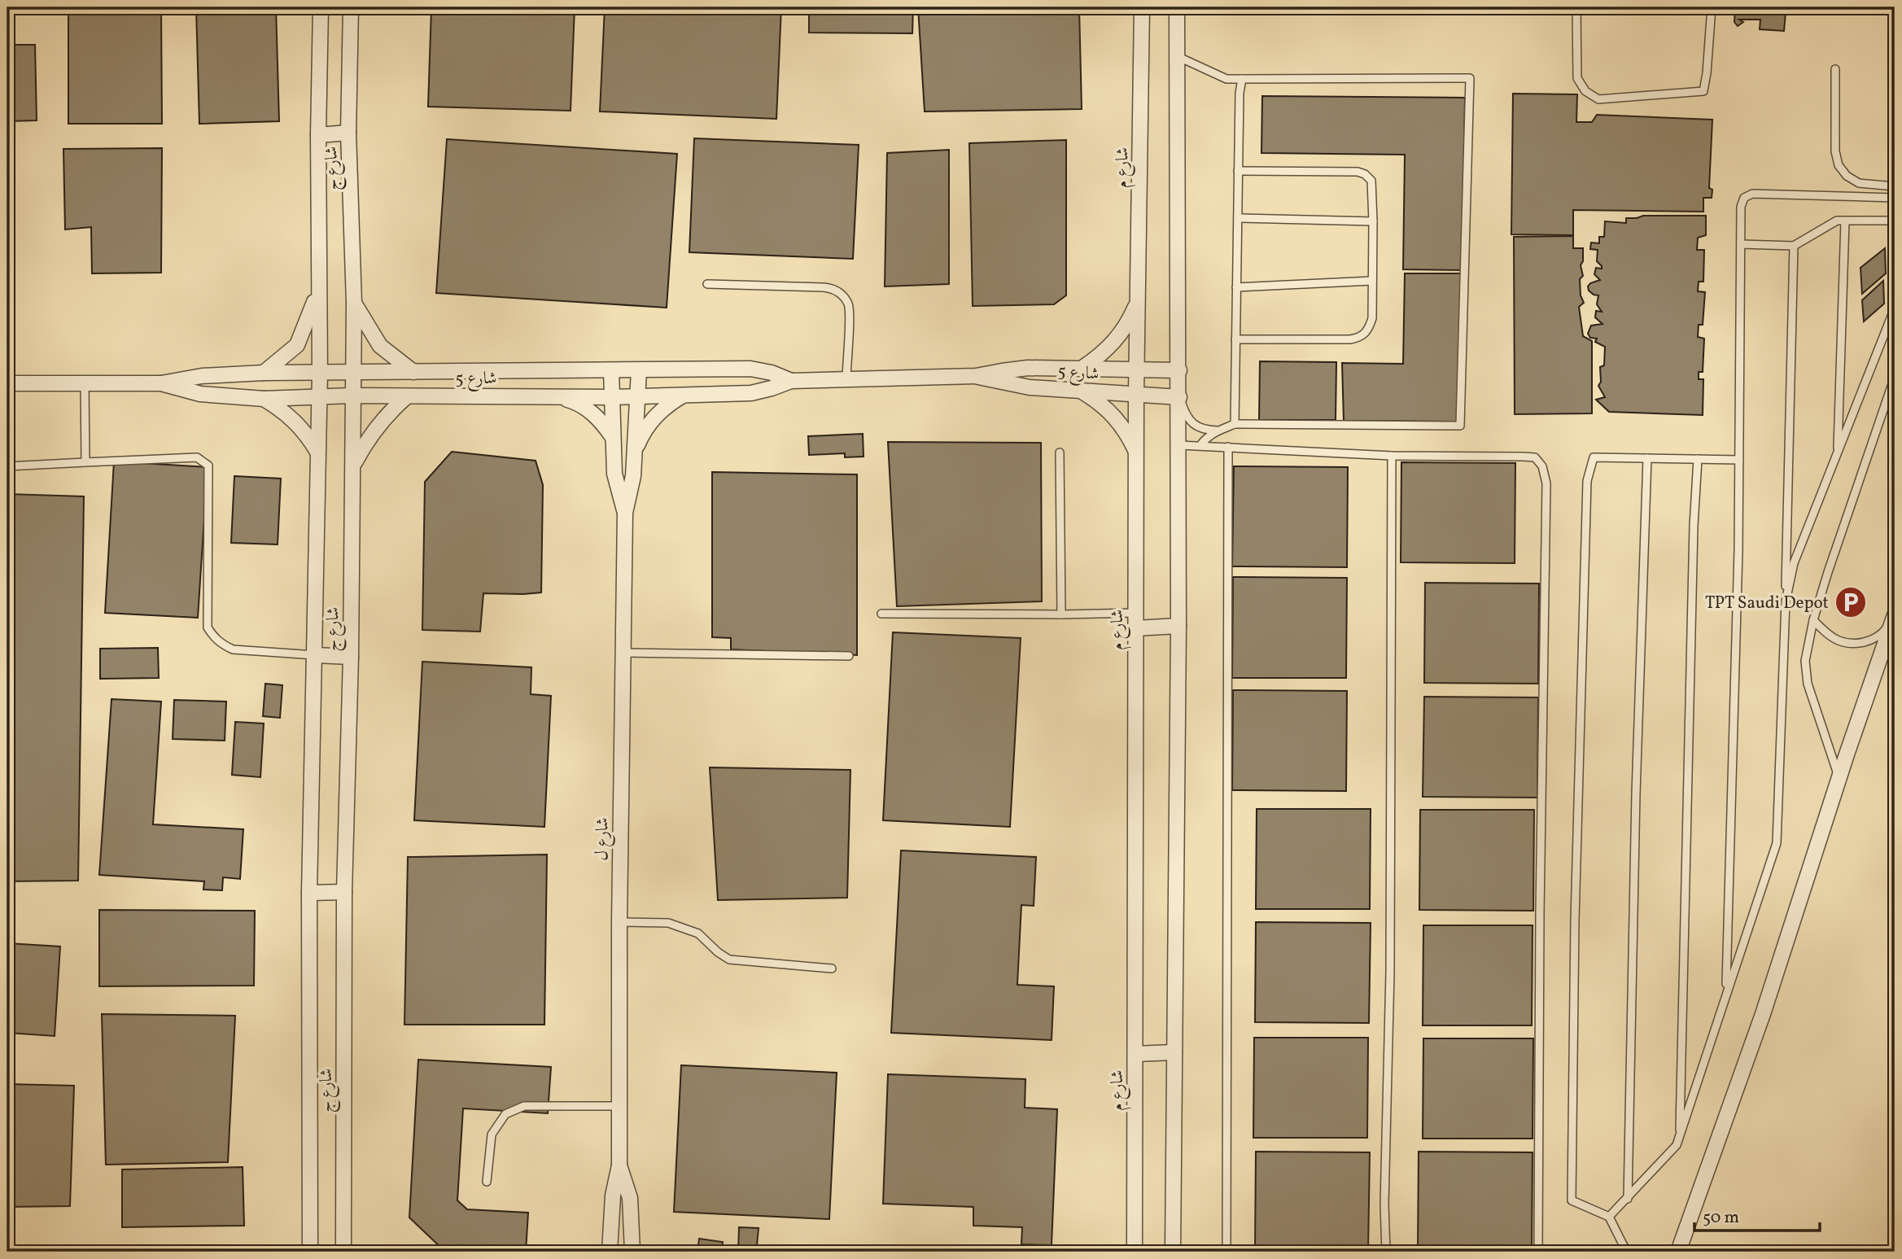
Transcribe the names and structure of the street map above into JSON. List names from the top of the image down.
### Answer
{
  "streets": {
    "street": [
      "شارع م",
      "شارع ج",
      "شارع 5",
      "شارع ل"
    ]
  },
  "crossings": [
    ["شارع م", "شارع 5"],
    ["شارع ج", "شارع 5"],
    ["شارع 5", "شارع ل"]
  ],
  "places": {
    "parking": ["TPT Saudi Depot"]
  },
  "scale_bar": "50 m"
}
